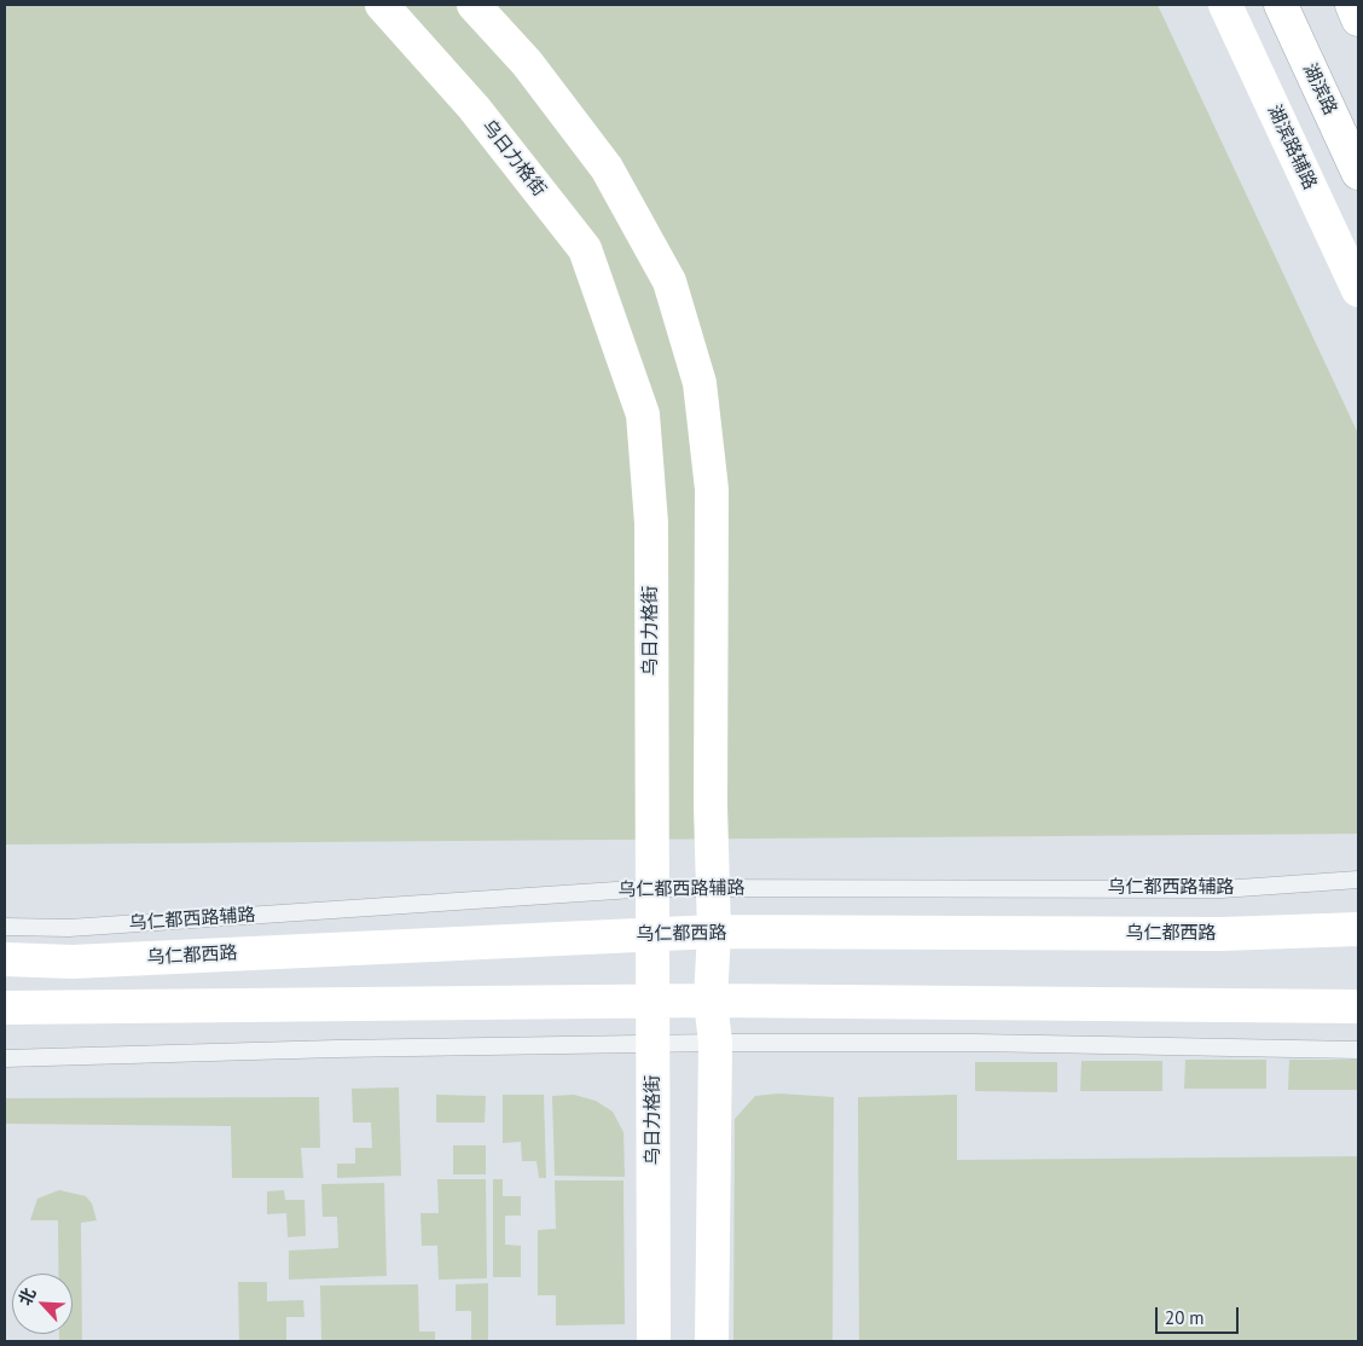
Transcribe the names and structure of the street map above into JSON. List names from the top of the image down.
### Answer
{
  "streets": {
    "street": [
      "湖滨路",
      "湖滨路辅路",
      "乌日力格街",
      "乌仁都西路"
    ],
    "lane": ["乌仁都西路辅路"]
  },
  "crossings": [
    ["乌日力格街", "乌仁都西路辅路"],
    ["乌日力格街", "乌仁都西路"]
  ],
  "scale_bar": "20 m",
  "north": "top left"
}
